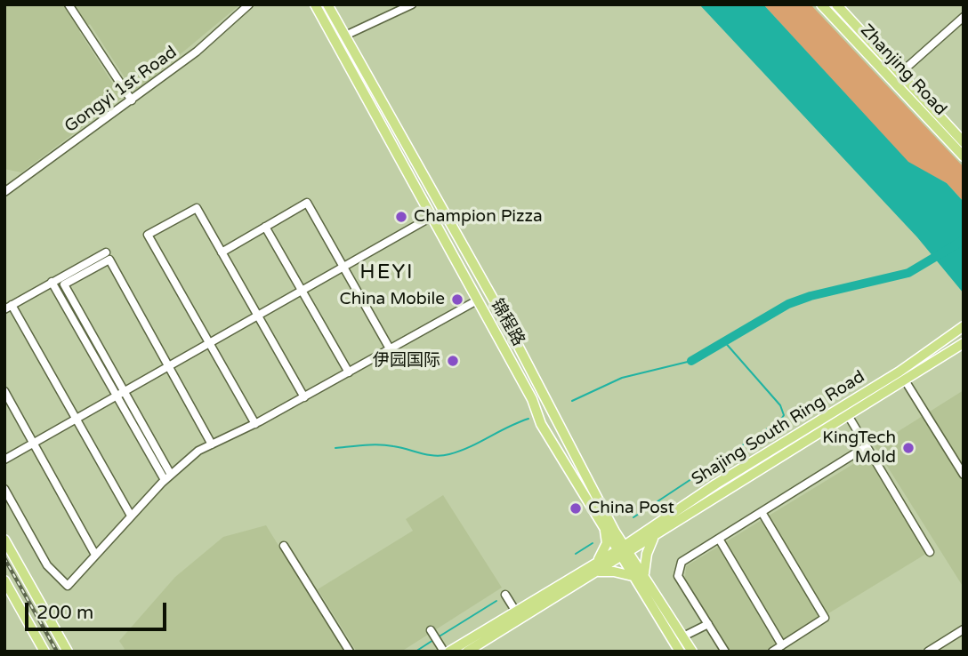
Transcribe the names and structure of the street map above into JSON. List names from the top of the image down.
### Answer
{
  "streets": {
    "main road": ["Zhanjing Road", "锦程路", "Shajing South Ring Road"],
    "street": ["Gongyi 1st Road"]
  },
  "crossings": [
    ["锦程路", "Shajing South Ring Road"]
  ],
  "districts": ["HEYI"],
  "places": [
    "Champion Pizza",
    "China Mobile",
    "伊园国际",
    "KingTech Mold",
    "China Post"
  ],
  "scale_bar": "200 m"
}
